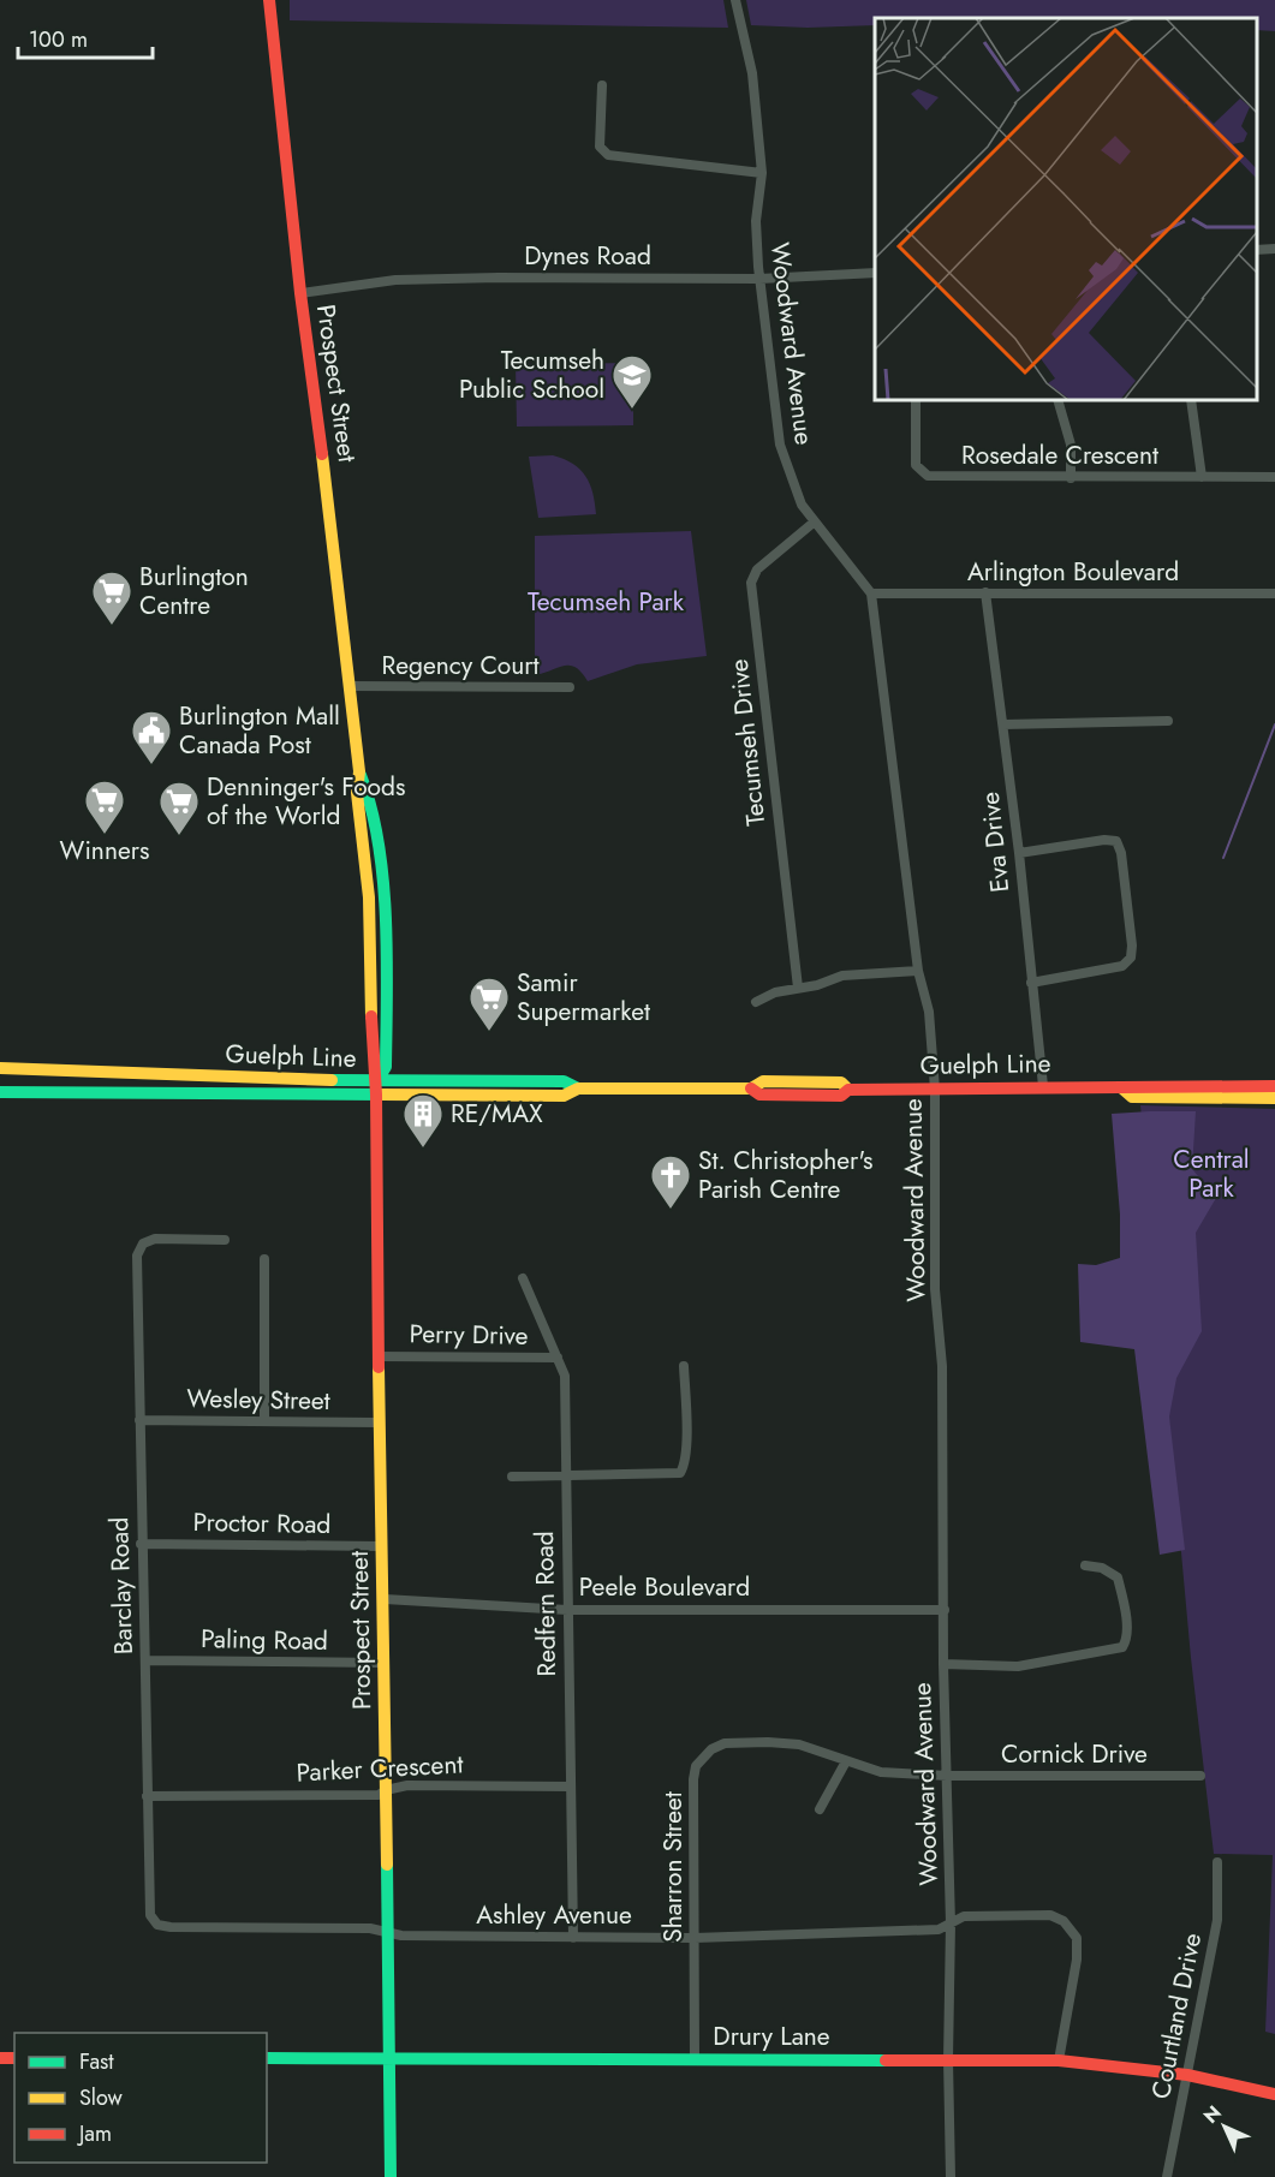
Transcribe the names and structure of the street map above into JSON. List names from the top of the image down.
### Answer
{
  "streets": {
    "street": [
      "Dynes Road",
      "Woodward Avenue",
      "Prospect Street",
      "Rosedale Crescent",
      "Arlington Boulevard",
      "Regency Court",
      "Tecumseh Drive",
      "Eva Drive",
      "Guelph Line",
      "Perry Drive",
      "Wesley Street",
      "Proctor Road",
      "Barclay Road",
      "Peele Boulevard",
      "Redfern Road",
      "Paling Road",
      "Cornick Drive",
      "Parker Crescent",
      "Sharron Street",
      "Ashley Avenue",
      "Courtland Drive",
      "Drury Lane"
    ]
  },
  "crossings": [
    ["Dynes Road", "Woodward Avenue"],
    ["Dynes Road", "Prospect Street"],
    ["Woodward Avenue", "Arlington Boulevard"],
    ["Woodward Avenue", "Tecumseh Drive"],
    ["Woodward Avenue", "Guelph Line"],
    ["Woodward Avenue", "Peele Boulevard"],
    ["Woodward Avenue", "Cornick Drive"],
    ["Woodward Avenue", "Sharron Street"],
    ["Woodward Avenue", "Ashley Avenue"],
    ["Woodward Avenue", "Drury Lane"],
    ["Prospect Street", "Regency Court"],
    ["Prospect Street", "Guelph Line"],
    ["Prospect Street", "Perry Drive"],
    ["Prospect Street", "Wesley Street"],
    ["Prospect Street", "Proctor Road"],
    ["Prospect Street", "Peele Boulevard"],
    ["Prospect Street", "Paling Road"],
    ["Prospect Street", "Parker Crescent"],
    ["Prospect Street", "Ashley Avenue"],
    ["Prospect Street", "Drury Lane"],
    ["Arlington Boulevard", "Eva Drive"],
    ["Eva Drive", "Guelph Line"],
    ["Perry Drive", "Redfern Road"],
    ["Wesley Street", "Barclay Road"],
    ["Proctor Road", "Barclay Road"],
    ["Barclay Road", "Paling Road"],
    ["Barclay Road", "Parker Crescent"],
    ["Barclay Road", "Ashley Avenue"],
    ["Peele Boulevard", "Redfern Road"],
    ["Redfern Road", "Parker Crescent"],
    ["Redfern Road", "Ashley Avenue"],
    ["Cornick Drive", "Sharron Street"],
    ["Sharron Street", "Ashley Avenue"],
    ["Sharron Street", "Drury Lane"],
    ["Ashley Avenue", "Drury Lane"],
    ["Courtland Drive", "Drury Lane"]
  ],
  "parks": ["Tecumseh Park", "Central Park"],
  "places": {
    "school or university": ["Tecumseh Public School"],
    "supermarket": [
      "Burlington Centre",
      "Winners",
      "Denninger's Foods of the World",
      "Samir Supermarket"
    ],
    "public building": ["Burlington Mall Canada Post"],
    "building": ["RE/MAX"],
    "church": ["St. Christopher's Parish Centre"]
  },
  "legend": ["Fast", "Slow", "Jam"],
  "scale_bar": "100 m",
  "north": "top left"
}
